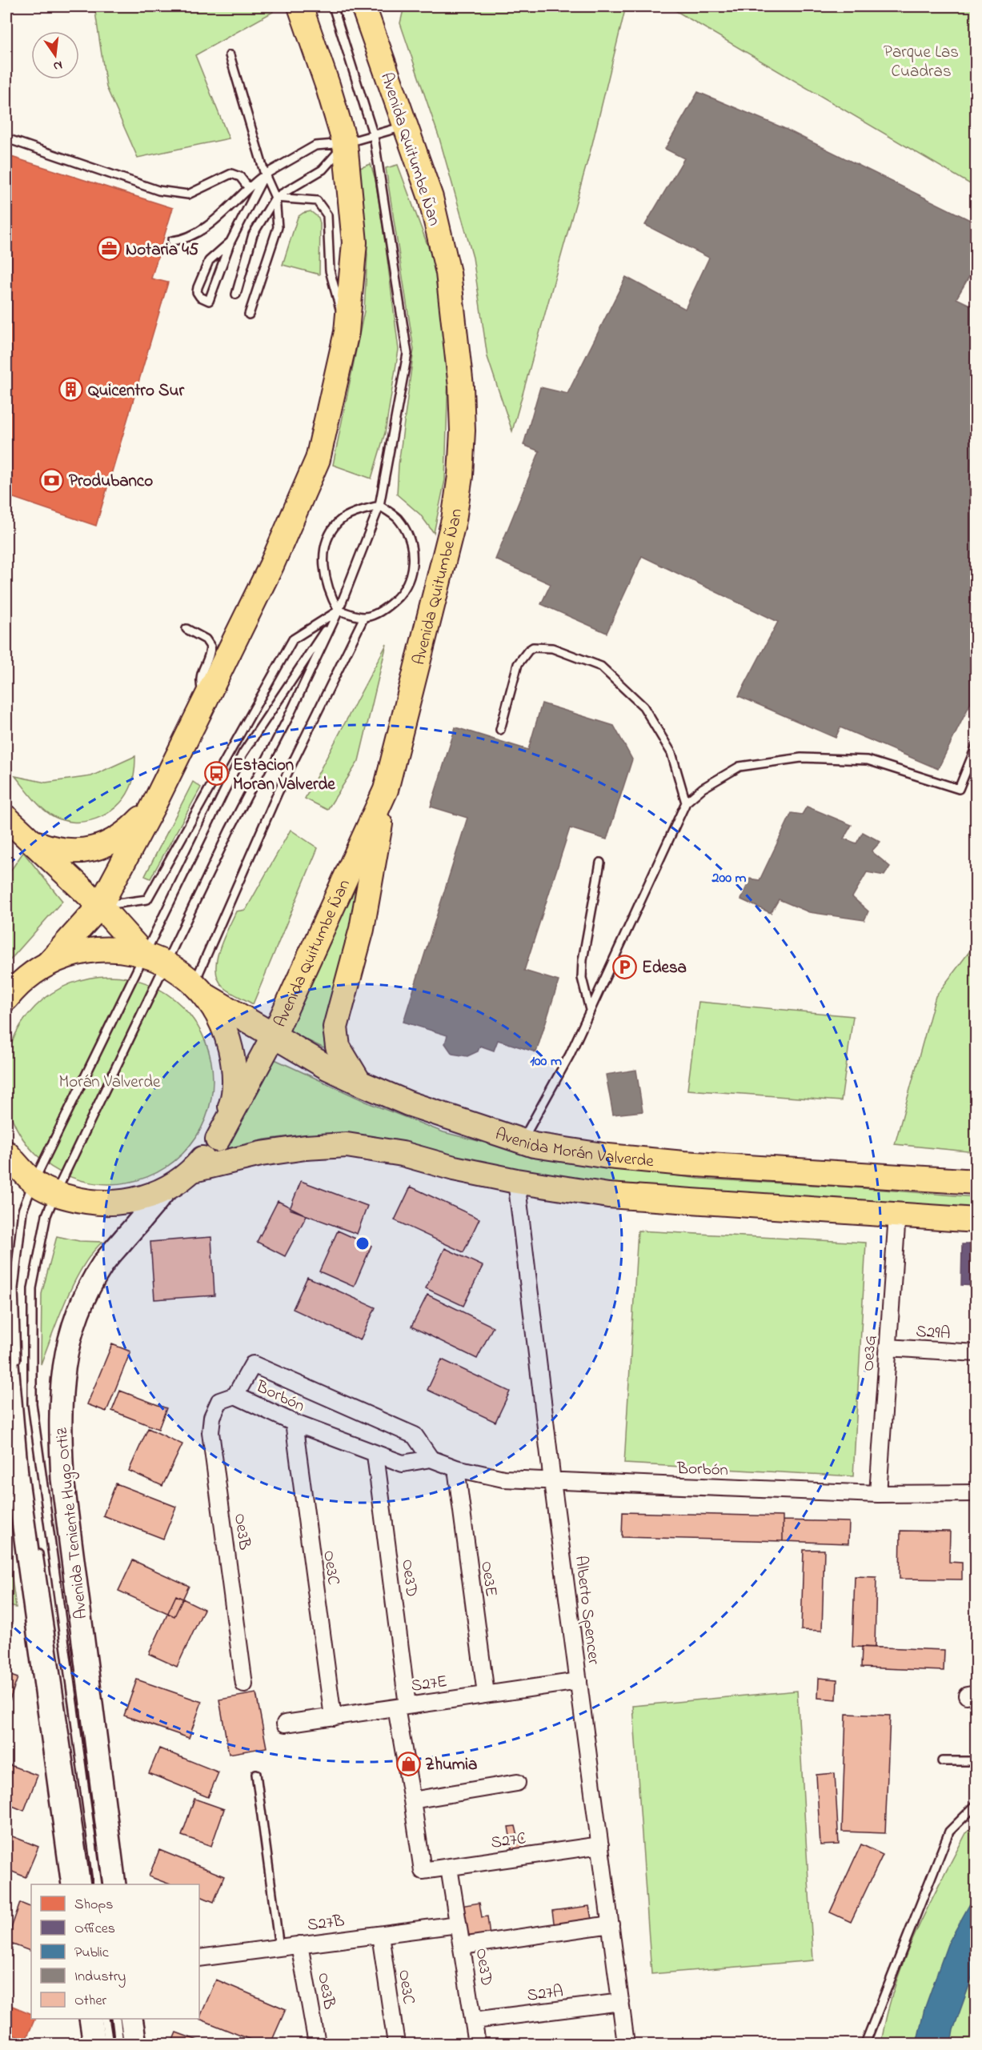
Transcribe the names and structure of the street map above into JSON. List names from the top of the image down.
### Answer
{
  "streets": {
    "main road": ["Avenida Quitumbe Ñan", "Avenida Morán Valverde", "Avenida Teniente Hugo Ortiz"],
    "street": [
      "S29A",
      "Oe3G",
      "Borbón",
      "Oe3B",
      "Oe3C",
      "Oe3D",
      "Oe3E",
      "Alberto Spencer",
      "S27E",
      "S27C",
      "S27B",
      "S27A"
    ]
  },
  "crossings": [
    ["Avenida Quitumbe Ñan", "Avenida Morán Valverde"],
    ["S29A", "Oe3G"],
    ["Oe3G", "Borbón"],
    ["Borbón", "Oe3B"],
    ["Borbón", "Oe3C"],
    ["Borbón", "Oe3D"],
    ["Borbón", "Oe3E"],
    ["Borbón", "Alberto Spencer"],
    ["Oe3B", "S27B"],
    ["Oe3C", "S27E"],
    ["Oe3C", "S27B"],
    ["Oe3D", "S27E"],
    ["Oe3D", "S27C"],
    ["Oe3D", "S27B"],
    ["Oe3D", "S27A"],
    ["Oe3E", "S27E"],
    ["Alberto Spencer", "S27E"],
    ["Alberto Spencer", "S27C"],
    ["Alberto Spencer", "S27A"]
  ],
  "parks": ["Parque Las Cuadras", "Morán Valverde"],
  "places": {
    "office": ["Notaria 45"],
    "building": ["Quicentro Sur"],
    "bank": ["Produbanco"],
    "bus stop": ["Estacion Moran Valverde"],
    "parking": ["Edesa"],
    "shop": ["Zhumia"]
  },
  "legend": [
    "Shops",
    "Offices",
    "Public",
    "Industry",
    "Other"
  ],
  "north": "bottom",
  "rings": ["200 m", "100 m"]
}
